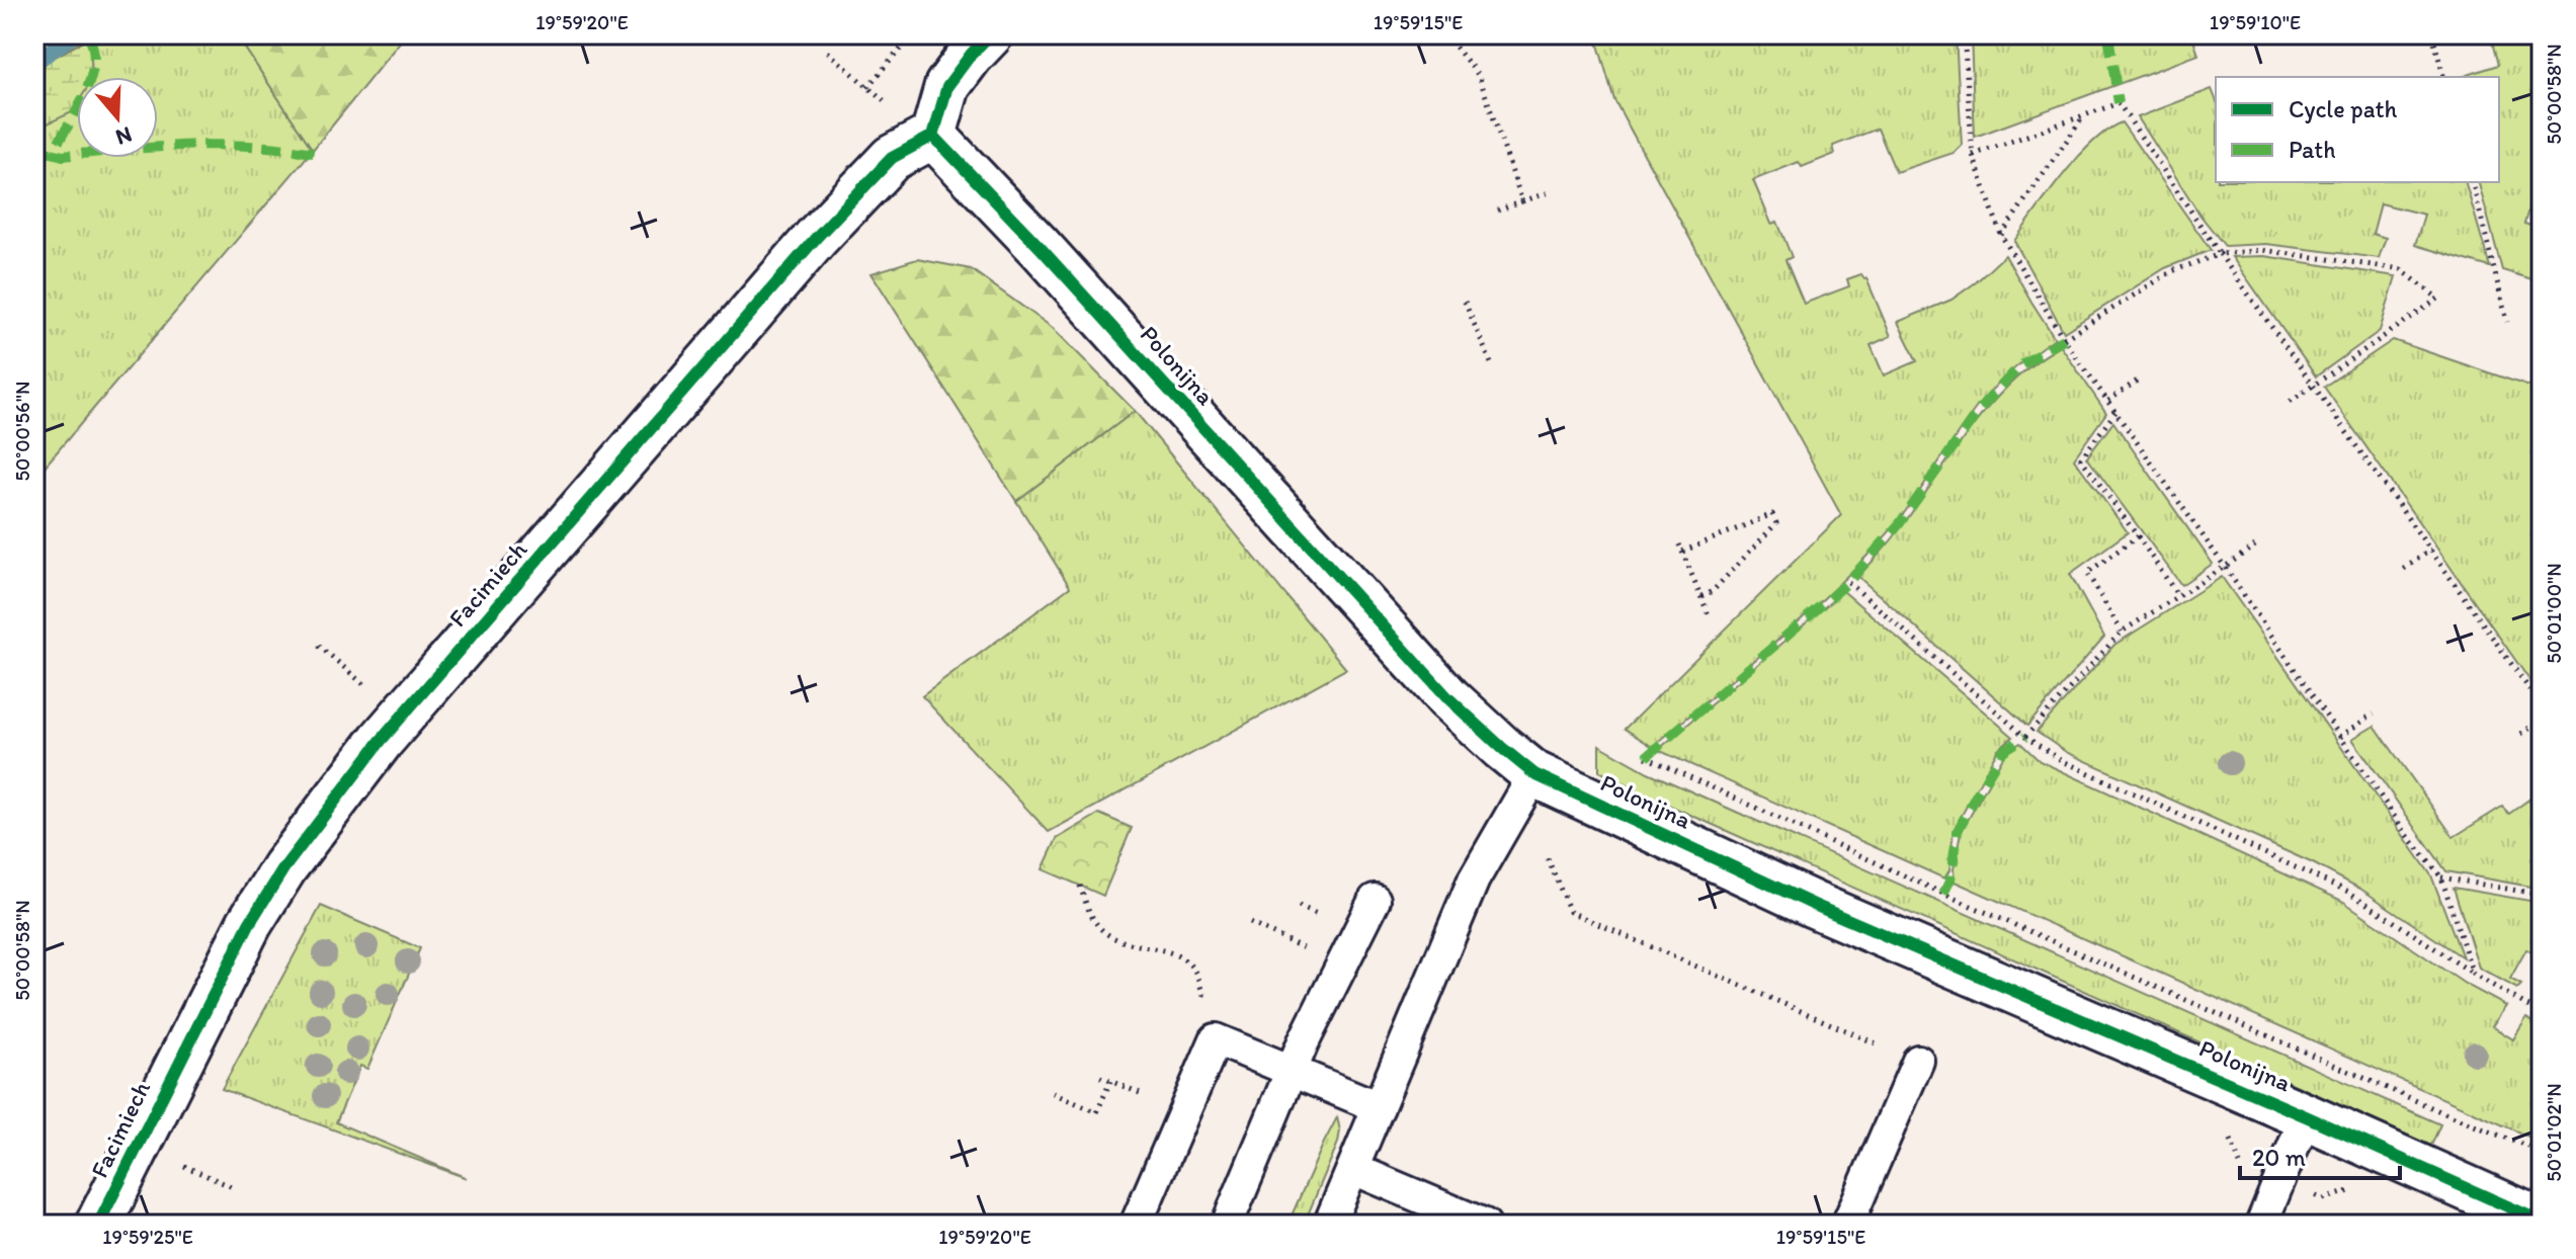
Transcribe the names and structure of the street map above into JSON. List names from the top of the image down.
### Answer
{
  "streets": {
    "street": ["Polonijna", "Facimiech"]
  },
  "crossings": [
    ["Polonijna", "Facimiech"]
  ],
  "legend": ["Cycle path", "Path"],
  "scale_bar": "20 m",
  "north": "bottom",
  "coordinates": [
    "19°59'20\"E",
    "19°59'15\"E",
    "19°59'10\"E",
    "50°00'58\"N",
    "50°00'56\"N",
    "50°01'00\"N",
    "50°01'02\"N",
    "19°59'25\"E"
  ]
}
